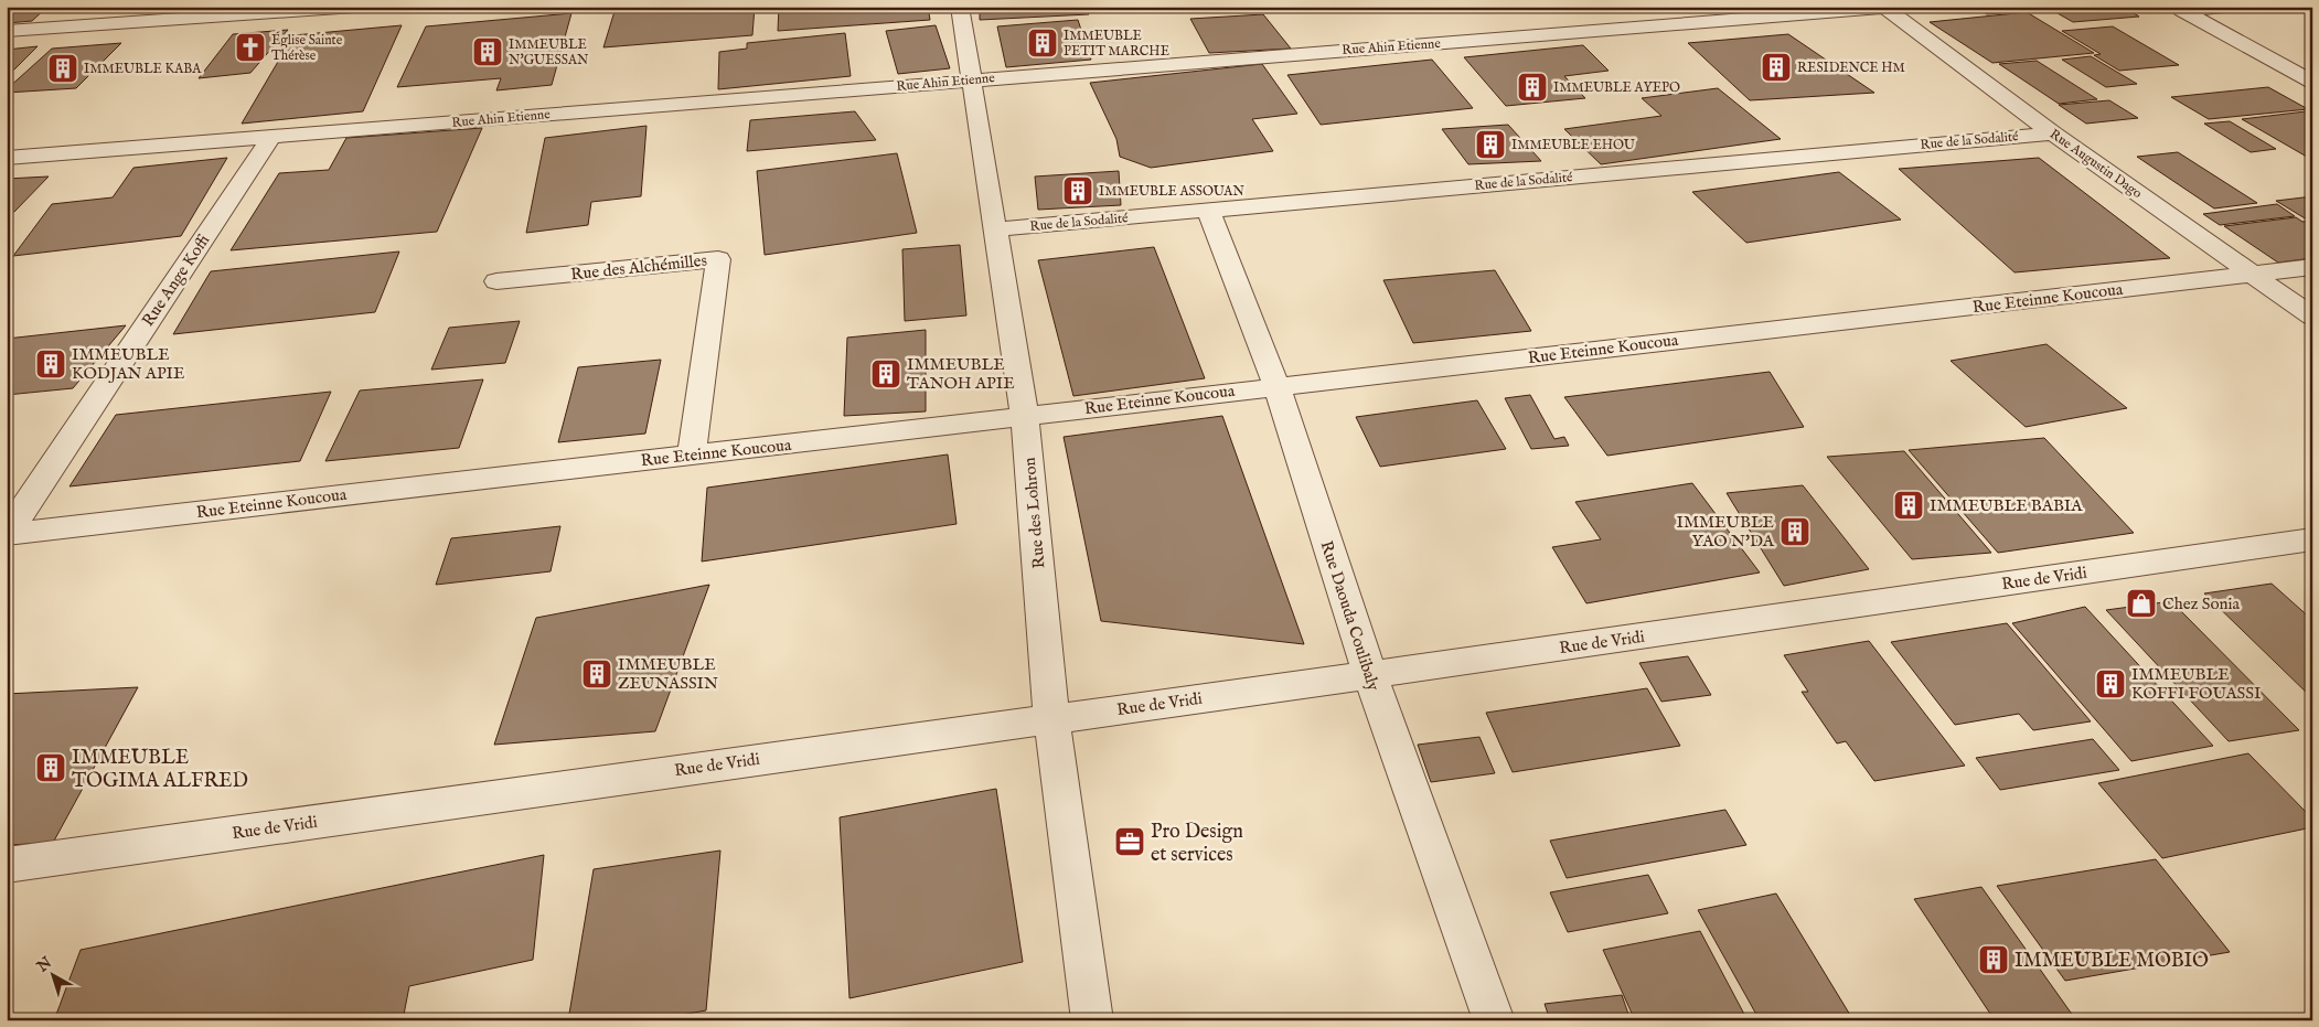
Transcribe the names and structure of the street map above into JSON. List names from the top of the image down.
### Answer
{
  "streets": {
    "street": [
      "Rue Ahin Etienne",
      "Rue de la Sodalité",
      "Rue Augustin Dago",
      "Rue des Alchémilles",
      "Rue Ange Koffi",
      "Rue Eteinne Koucoua",
      "Rue des Lohron",
      "Rue de Vridi",
      "Rue Daouda Coulibaly"
    ]
  },
  "crossings": [
    ["Rue Ahin Etienne", "Rue Augustin Dago"],
    ["Rue Ahin Etienne", "Rue Ange Koffi"],
    ["Rue Ahin Etienne", "Rue des Lohron"],
    ["Rue de la Sodalité", "Rue Augustin Dago"],
    ["Rue de la Sodalité", "Rue des Lohron"],
    ["Rue de la Sodalité", "Rue Daouda Coulibaly"],
    ["Rue Augustin Dago", "Rue Eteinne Koucoua"],
    ["Rue des Alchémilles", "Rue Eteinne Koucoua"],
    ["Rue Ange Koffi", "Rue Eteinne Koucoua"],
    ["Rue Eteinne Koucoua", "Rue des Lohron"],
    ["Rue Eteinne Koucoua", "Rue Daouda Coulibaly"],
    ["Rue des Lohron", "Rue de Vridi"],
    ["Rue de Vridi", "Rue Daouda Coulibaly"]
  ],
  "places": {
    "building": [
      "IMMEUBLE PETIT MARCHE",
      "IMMEUBLE N'GUESSAN",
      "RESIDENCE HM",
      "IMMEUBLE KABA",
      "IMMEUBLE AYEPO",
      "IMMEUBLE EHOU",
      "IMMEUBLE ASSOUAN",
      "IMMEUBLE KODJAN APIE",
      "IMMEUBLE TANOH APIE",
      "IMMEUBLE BABIA",
      "IMMEUBLE YAO N'DA",
      "IMMEUBLE ZEUNASSIN",
      "IMMEUBLE KOFFI FOUASSI",
      "IMMEUBLE TOGIMA ALFRED",
      "IMMEUBLE MOBIO"
    ],
    "church": ["Église Sainte Thérèse"],
    "shop": ["Chez Sonia"],
    "office": ["Pro Design et services"]
  },
  "north": "top left"
}
